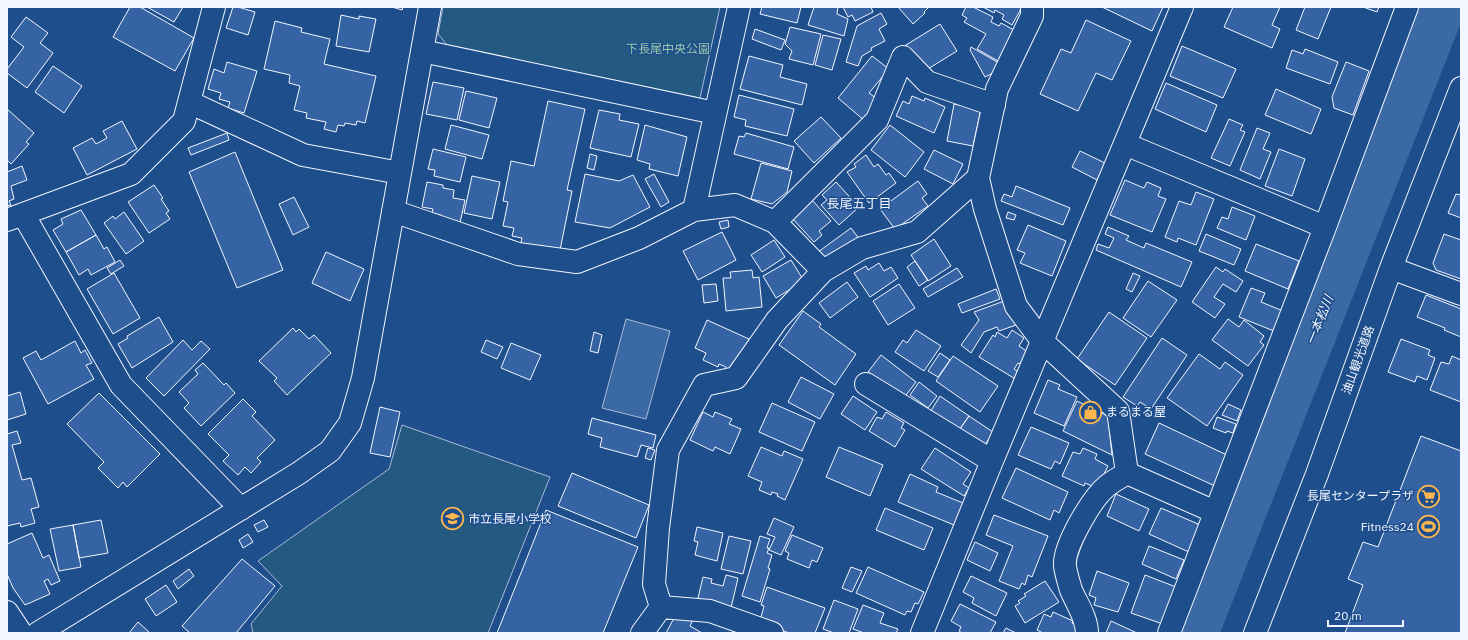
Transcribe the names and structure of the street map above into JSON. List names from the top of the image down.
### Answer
{
  "streets": {
    "street": ["油山観光道路"]
  },
  "districts": ["長尾五丁目"],
  "water": ["一本松川"],
  "parks": ["下長尾中央公園"],
  "places": {
    "shop": ["まるまる屋"],
    "supermarket": ["長尾センタープラザ"],
    "school or university": ["市立長尾小学校"],
    "sports": ["Fitness24"]
  },
  "scale_bar": "20 m"
}
